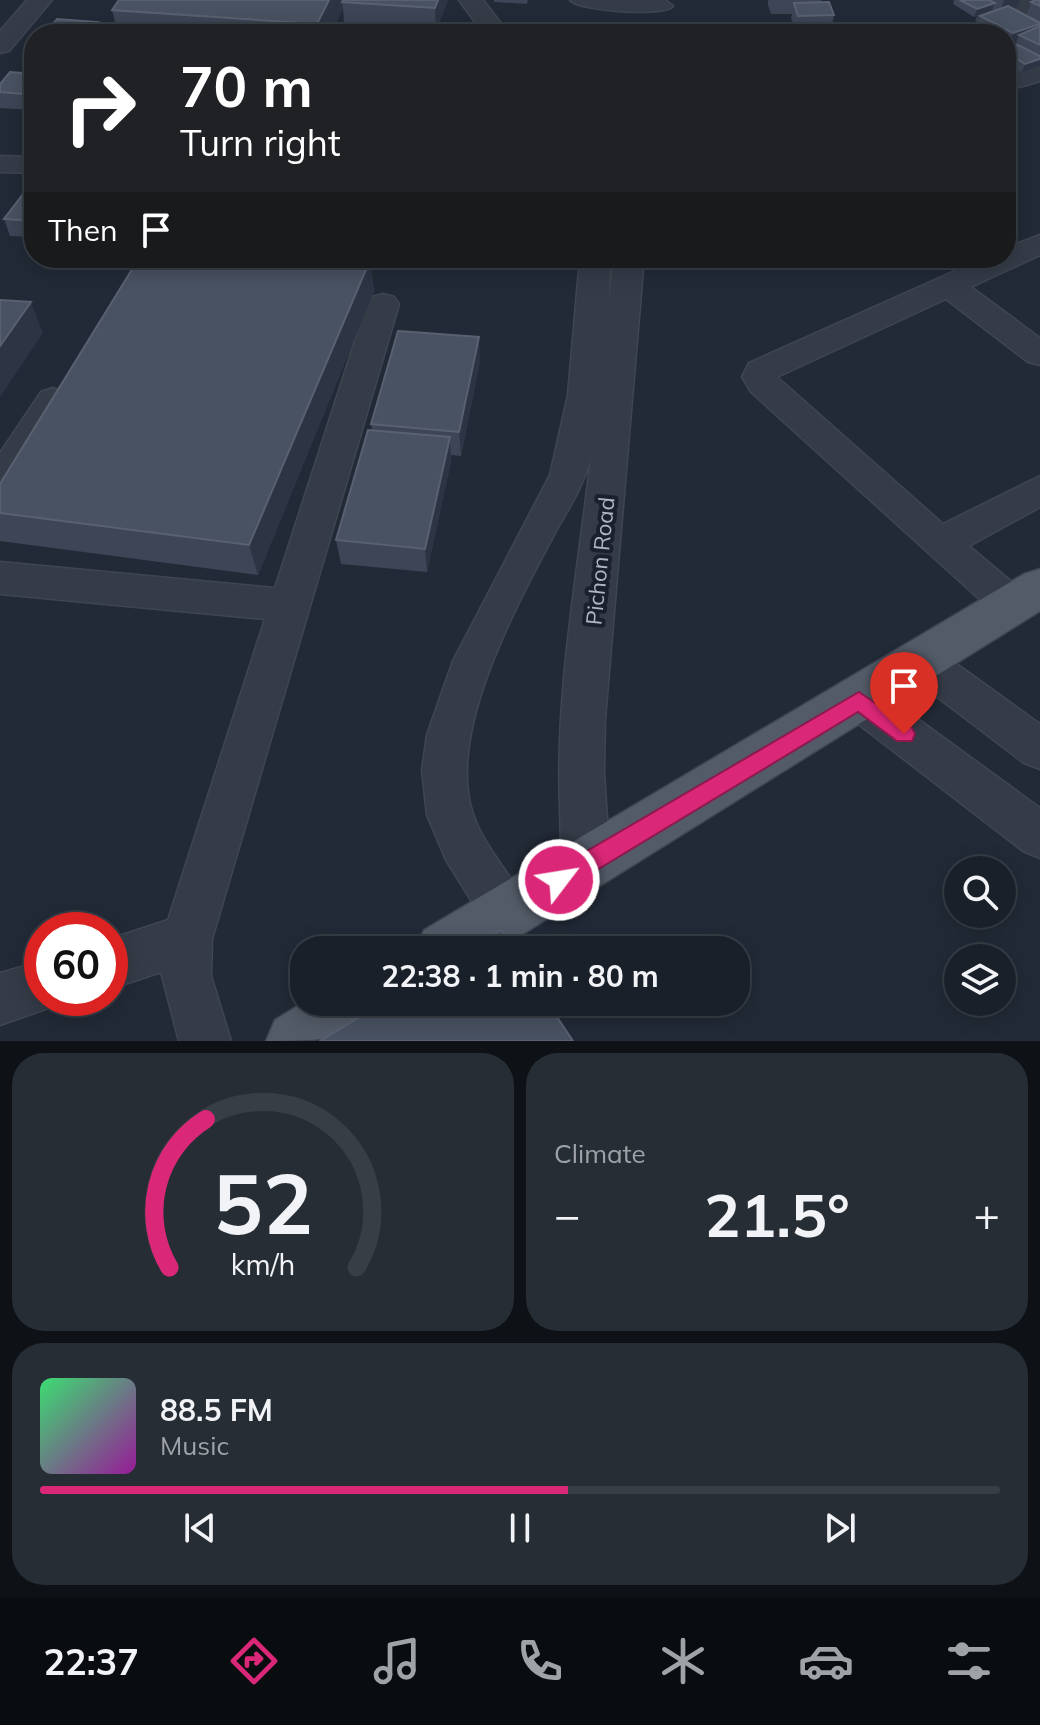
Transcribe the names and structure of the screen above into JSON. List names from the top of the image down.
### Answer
{
  "streets": {
    "street": ["Pichon Road"]
  },
  "page": {
    "turn": ["70 m", "Turn right"],
    "then": "Then",
    "limit": "60",
    "trip": "22:38 · 1 min · 80 m",
    "tile": "Climate",
    "heat": ["−", "21.5°", "+"],
    "song": ["88.5 FM", "Music"],
    "tabs": "22:37",
    "gauge": ["52", "km/h"]
  }
}
